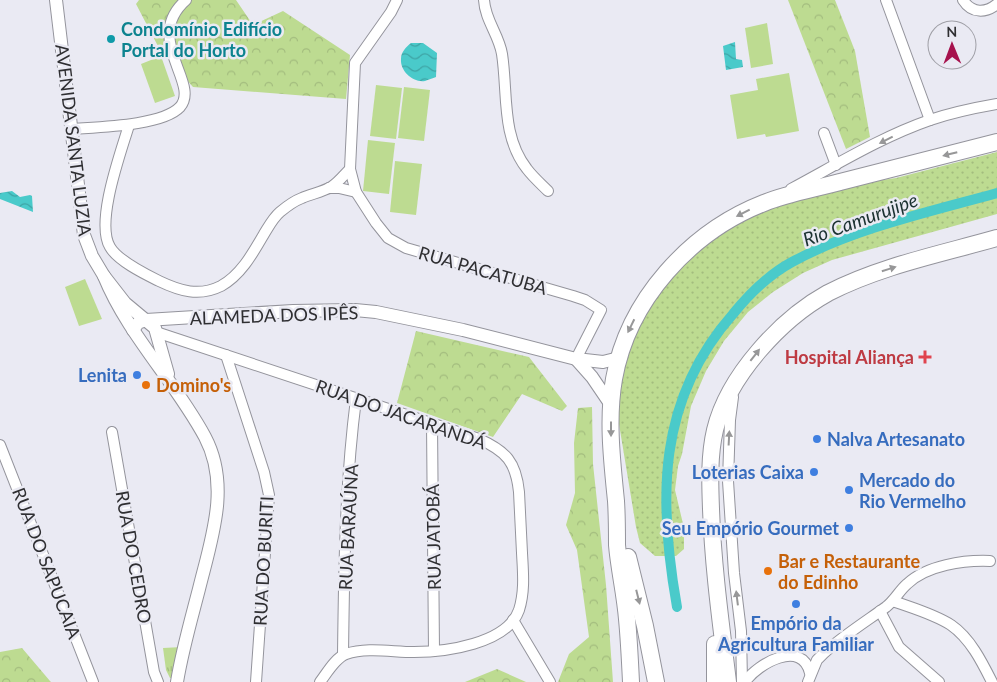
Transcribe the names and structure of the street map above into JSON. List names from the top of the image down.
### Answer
{
  "streets": {
    "street": [
      "AVENIDA SANTA LUZIA",
      "RUA PACATUBA",
      "ALAMEDA DOS IPÊS",
      "RUA DO JACARANDÁ",
      "RUA BARAÚNA",
      "RUA JATOBÁ",
      "RUA DO CEDRO",
      "RUA DO BURITI",
      "RUA DO SAPUCAIA"
    ]
  },
  "crossings": [
    ["AVENIDA SANTA LUZIA", "ALAMEDA DOS IPÊS"],
    ["AVENIDA SANTA LUZIA", "RUA DO JACARANDÁ"],
    ["RUA PACATUBA", "ALAMEDA DOS IPÊS"],
    ["RUA DO JACARANDÁ", "RUA BARAÚNA"],
    ["RUA DO JACARANDÁ", "RUA JATOBÁ"],
    ["RUA DO JACARANDÁ", "RUA DO BURITI"]
  ],
  "water": ["Rio Camurujipe"],
  "places": {
    "other": [
      "Condomínio Edifício Portal do Horto",
      "Lenita",
      "Domino's",
      "Nalva Artesanato",
      "Loterias Caixa",
      "Mercado do Rio Vermelho",
      "Seu Empório Gourmet",
      "Bar e Restaurante do Edinho",
      "Empório da Agricultura Familiar"
    ],
    "health": ["Hospital Aliança"]
  },
  "north": "top"
}
